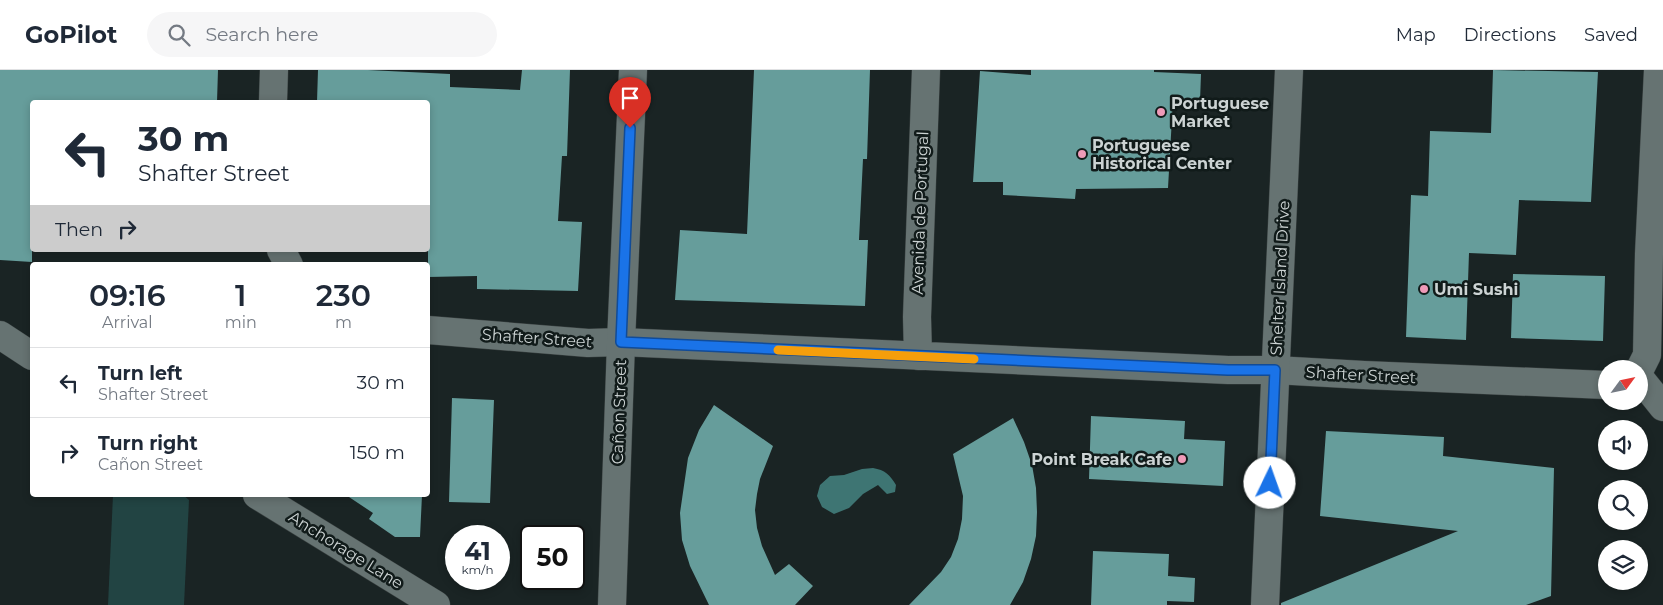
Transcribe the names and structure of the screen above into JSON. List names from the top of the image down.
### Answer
{
  "streets": {
    "street": [
      "Avenida de Portugal",
      "Shelter Island Drive",
      "Shafter Street",
      "Cañon Street",
      "Anchorage Lane"
    ]
  },
  "crossings": [
    ["Avenida de Portugal", "Shafter Street"],
    ["Shelter Island Drive", "Shafter Street"],
    ["Shafter Street", "Cañon Street"]
  ],
  "places": [
    "Portuguese Market",
    "Portuguese Historical Center",
    "Umi Sushi",
    "Point Break Cafe"
  ],
  "north": "top right",
  "page": {
    "header": "GoPilot",
    "search": "Search here",
    "nav": ["Map", "Directions", "Saved"],
    "turn": ["30 m", "Shafter Street"],
    "then": "Then",
    "eta": [
      "09:16",
      "Arrival",
      "1",
      "min",
      "230",
      "m"
    ],
    "list": [
      {
        "name": "Turn left",
        "note": "Shafter Street",
        "value": "30 m"
      },
      {
        "name": "Turn right",
        "note": "Cañon Street",
        "value": "150 m"
      }
    ],
    "speed": "41 km/h",
    "limit": "50"
  }
}
